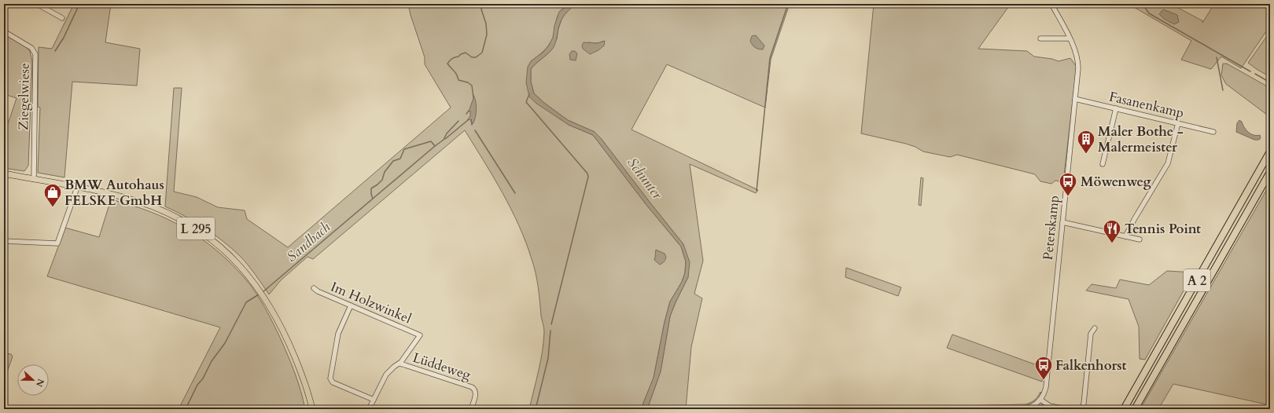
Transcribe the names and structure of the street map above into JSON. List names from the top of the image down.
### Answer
{
  "streets": {
    "highway": ["A 2"],
    "main road": ["L 295"],
    "street": [
      "Ziegelwiese",
      "Fasanenkamp",
      "Peterskamp",
      "Im Holzwinkel",
      "Lüddeweg"
    ]
  },
  "crossings": [
    ["Ziegelwiese", "L 295"],
    ["Fasanenkamp", "Peterskamp"],
    ["Im Holzwinkel", "Lüddeweg"]
  ],
  "water": ["Schunter", "Sandbach"],
  "places": {
    "building": ["Maler Bothe - Malermeister"],
    "bus stop": ["Möwenweg", "Falkenhorst"],
    "shop": ["BMW Autohaus FELSKE GmbH"],
    "restaurant": ["Tennis Point"]
  },
  "north": "right"
}
